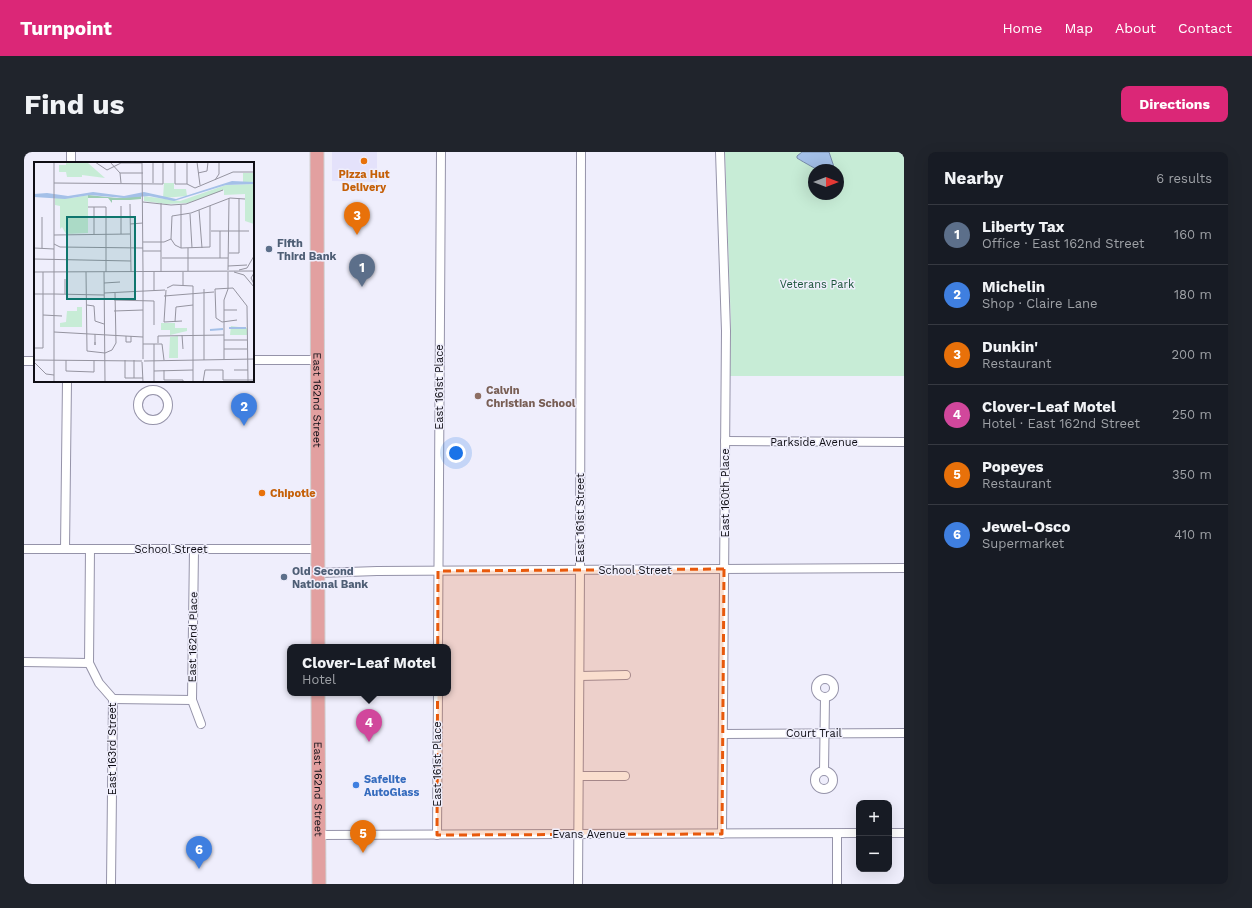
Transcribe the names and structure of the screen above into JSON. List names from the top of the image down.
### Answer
{
  "streets": {
    "main road": ["East 162nd Street"],
    "street": [
      "East 161st Place",
      "Parkside Avenue",
      "East 160th Place",
      "East 161st Street",
      "School Street",
      "East 162nd Place",
      "Court Trail",
      "East 163rd Street",
      "Evans Avenue"
    ]
  },
  "crossings": [
    ["East 161st Place", "School Street"],
    ["East 161st Place", "Evans Avenue"],
    ["East 162nd Street", "School Street"],
    ["East 162nd Street", "Evans Avenue"],
    ["Parkside Avenue", "East 160th Place"],
    ["East 160th Place", "School Street"],
    ["East 160th Place", "Court Trail"],
    ["East 160th Place", "Evans Avenue"],
    ["East 161st Street", "School Street"],
    ["East 161st Street", "Evans Avenue"],
    ["School Street", "East 162nd Place"],
    ["School Street", "East 163rd Street"]
  ],
  "parks": ["Veterans Park"],
  "places": [
    "Pizza Hut Delivery",
    "Fifth Third Bank",
    "Calvin Christian School",
    "Chipotle",
    "Old Second National Bank",
    "Safelite AutoGlass"
  ],
  "north": "right",
  "page": {
    "header": "Turnpoint",
    "nav": [
      "Home",
      "Map",
      "About",
      "Contact"
    ],
    "buttons": "Directions",
    "title": "Find us",
    "heading": ["Nearby", "6 results"],
    "pins": [
      "3",
      "1",
      "2",
      "4",
      "5",
      "6"
    ],
    "list": [
      {
        "mark": "1",
        "name": "Liberty Tax",
        "note": "Office · East 162nd Street",
        "value": "160 m"
      },
      {
        "mark": "2",
        "name": "Michelin",
        "note": "Shop · Claire Lane",
        "value": "180 m"
      },
      {
        "mark": "3",
        "name": "Dunkin'",
        "note": "Restaurant",
        "value": "200 m"
      },
      {
        "mark": "4",
        "name": "Clover-Leaf Motel",
        "note": "Hotel · East 162nd Street",
        "value": "250 m"
      },
      {
        "mark": "5",
        "name": "Popeyes",
        "note": "Restaurant",
        "value": "350 m"
      },
      {
        "mark": "6",
        "name": "Jewel-Osco",
        "note": "Supermarket",
        "value": "410 m"
      }
    ],
    "popup": ["Clover-Leaf Motel", "Hotel"],
    "map_buttons": ["+", "−"]
  }
}
